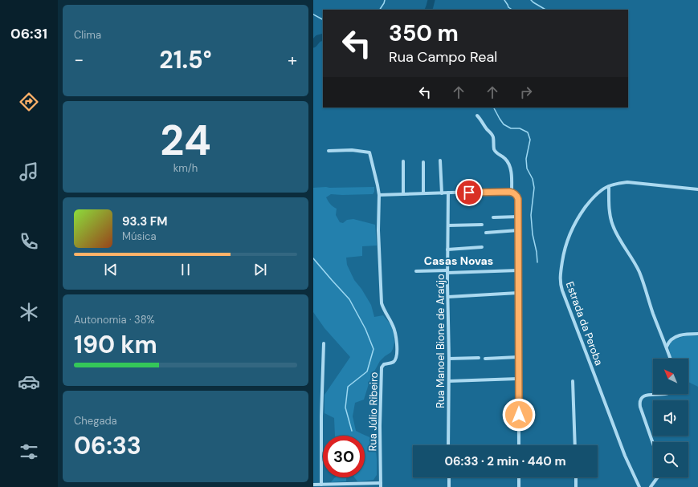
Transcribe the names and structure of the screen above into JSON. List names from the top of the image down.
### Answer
{
  "streets": {
    "street": ["Estrada da Peroba", "Rua Manoel Bione de Araújo", "Rua Júlio Ribeiro"]
  },
  "districts": ["Casas Novas"],
  "north": "top left",
  "page": {
    "tabs": "06:31",
    "tile": [
      "Clima",
      ["24", "km/h"],
      ["Autonomia · 38%", "190 km"],
      ["Chegada", "06:33"]
    ],
    "turn": ["350 m", "Rua Campo Real"],
    "heat": ["−", "21.5°", "+"],
    "song": ["93.3 FM", "Música"],
    "limit": "30",
    "trip": "06:33 · 2 min · 440 m"
  }
}
